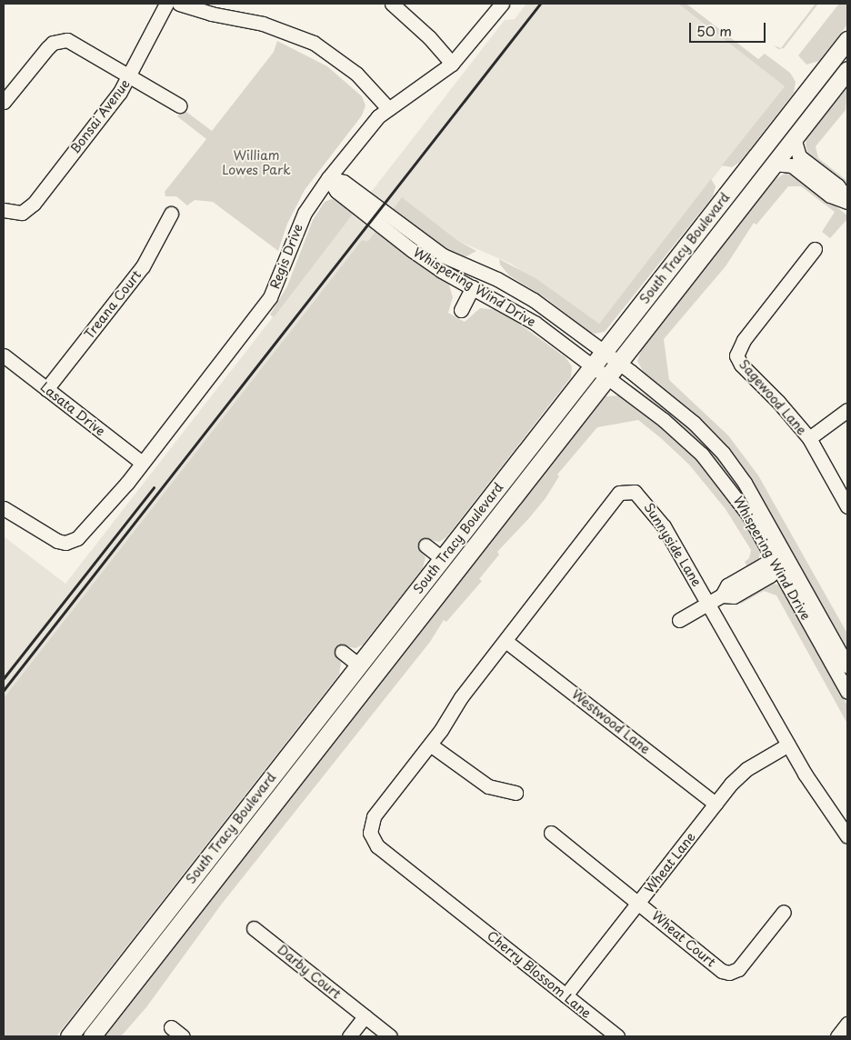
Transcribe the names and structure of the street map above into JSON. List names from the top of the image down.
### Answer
{
  "streets": {
    "main road": ["South Tracy Boulevard"],
    "street": [
      "Bonsai Avenue",
      "Regis Drive",
      "Whispering Wind Drive",
      "Treana Court",
      "Sagewood Lane",
      "Lasata Drive",
      "Sunnyside Lane",
      "Westwood Lane",
      "Wheat Lane",
      "Wheat Court",
      "Darby Court",
      "Cherry Blossom Lane"
    ]
  },
  "crossings": [
    ["South Tracy Boulevard", "Whispering Wind Drive"],
    ["Regis Drive", "Whispering Wind Drive"],
    ["Regis Drive", "Lasata Drive"],
    ["Treana Court", "Lasata Drive"],
    ["Sunnyside Lane", "Westwood Lane"],
    ["Sunnyside Lane", "Wheat Lane"],
    ["Sunnyside Lane", "Cherry Blossom Lane"],
    ["Westwood Lane", "Wheat Lane"],
    ["Wheat Lane", "Wheat Court"],
    ["Wheat Lane", "Cherry Blossom Lane"]
  ],
  "parks": ["William Lowes Park"],
  "scale_bar": "50 m"
}
